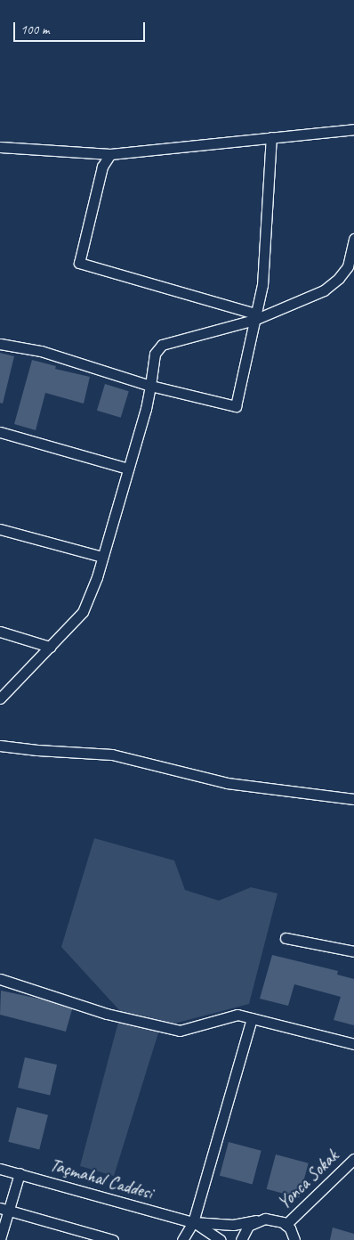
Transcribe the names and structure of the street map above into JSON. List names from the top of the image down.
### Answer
{
  "streets": {
    "street": ["Taçmahal Caddesi", "Yonca Sokak"]
  },
  "crossings": [
    ["Taçmahal Caddesi", "Yonca Sokak"]
  ],
  "scale_bar": "100 m"
}
